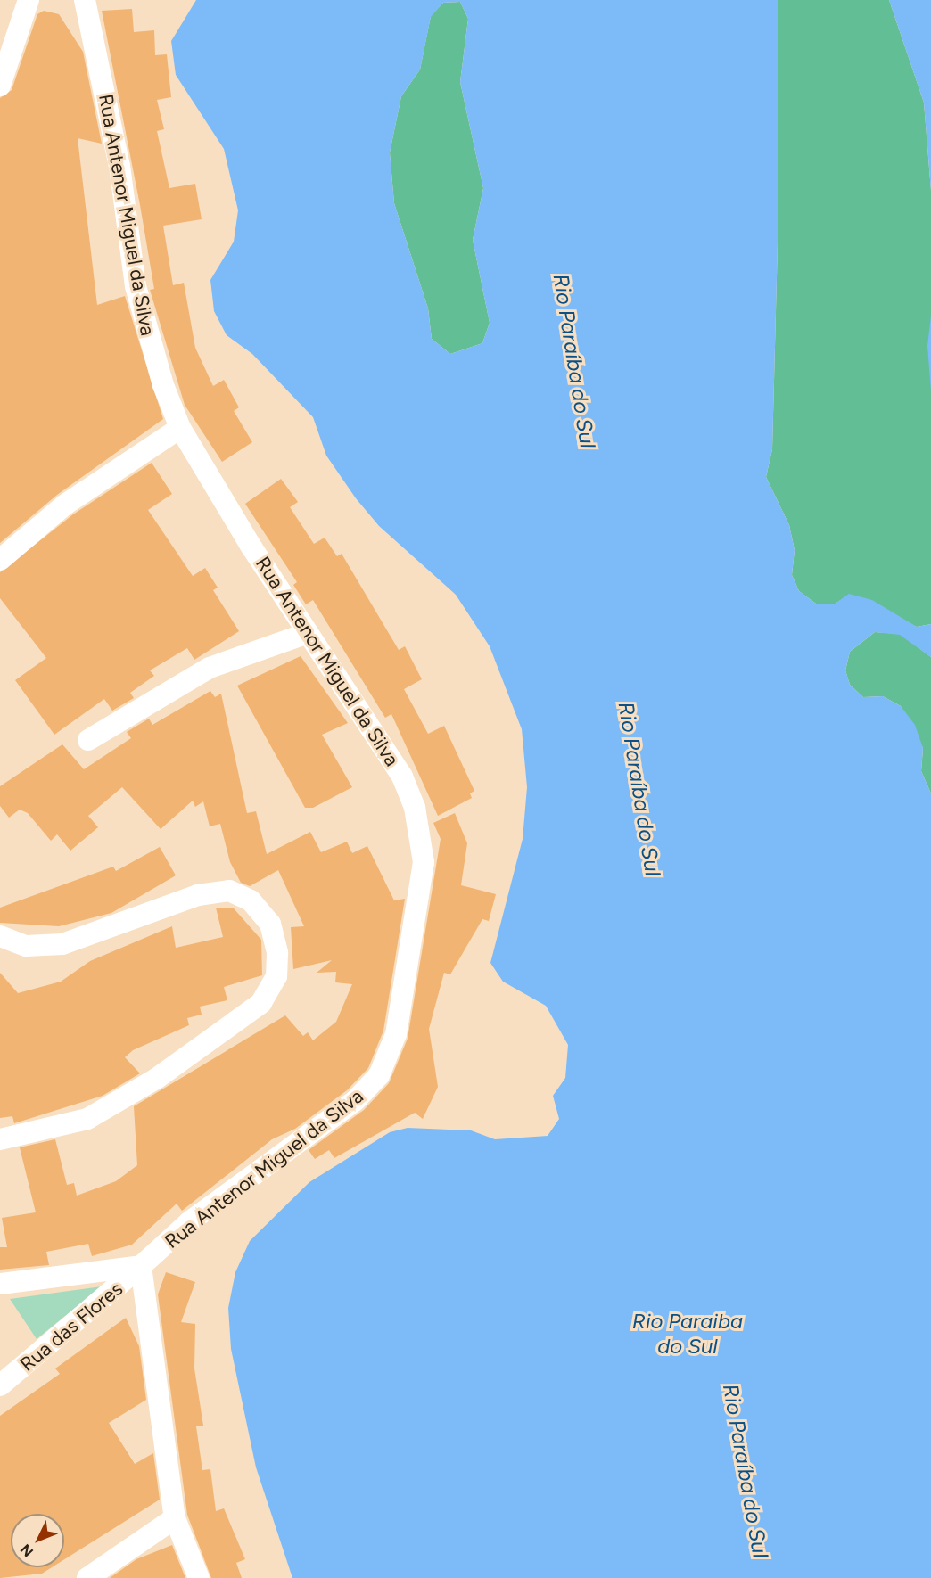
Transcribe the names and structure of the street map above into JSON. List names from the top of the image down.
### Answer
{
  "streets": {
    "street": ["Rua Antenor Miguel da Silva", "Rua das Flores"]
  },
  "crossings": [
    ["Rua Antenor Miguel da Silva", "Rua das Flores"]
  ],
  "water": ["Rio Paraíba do Sul", "Rio Paraiba do Sul"],
  "north": "bottom left"
}
